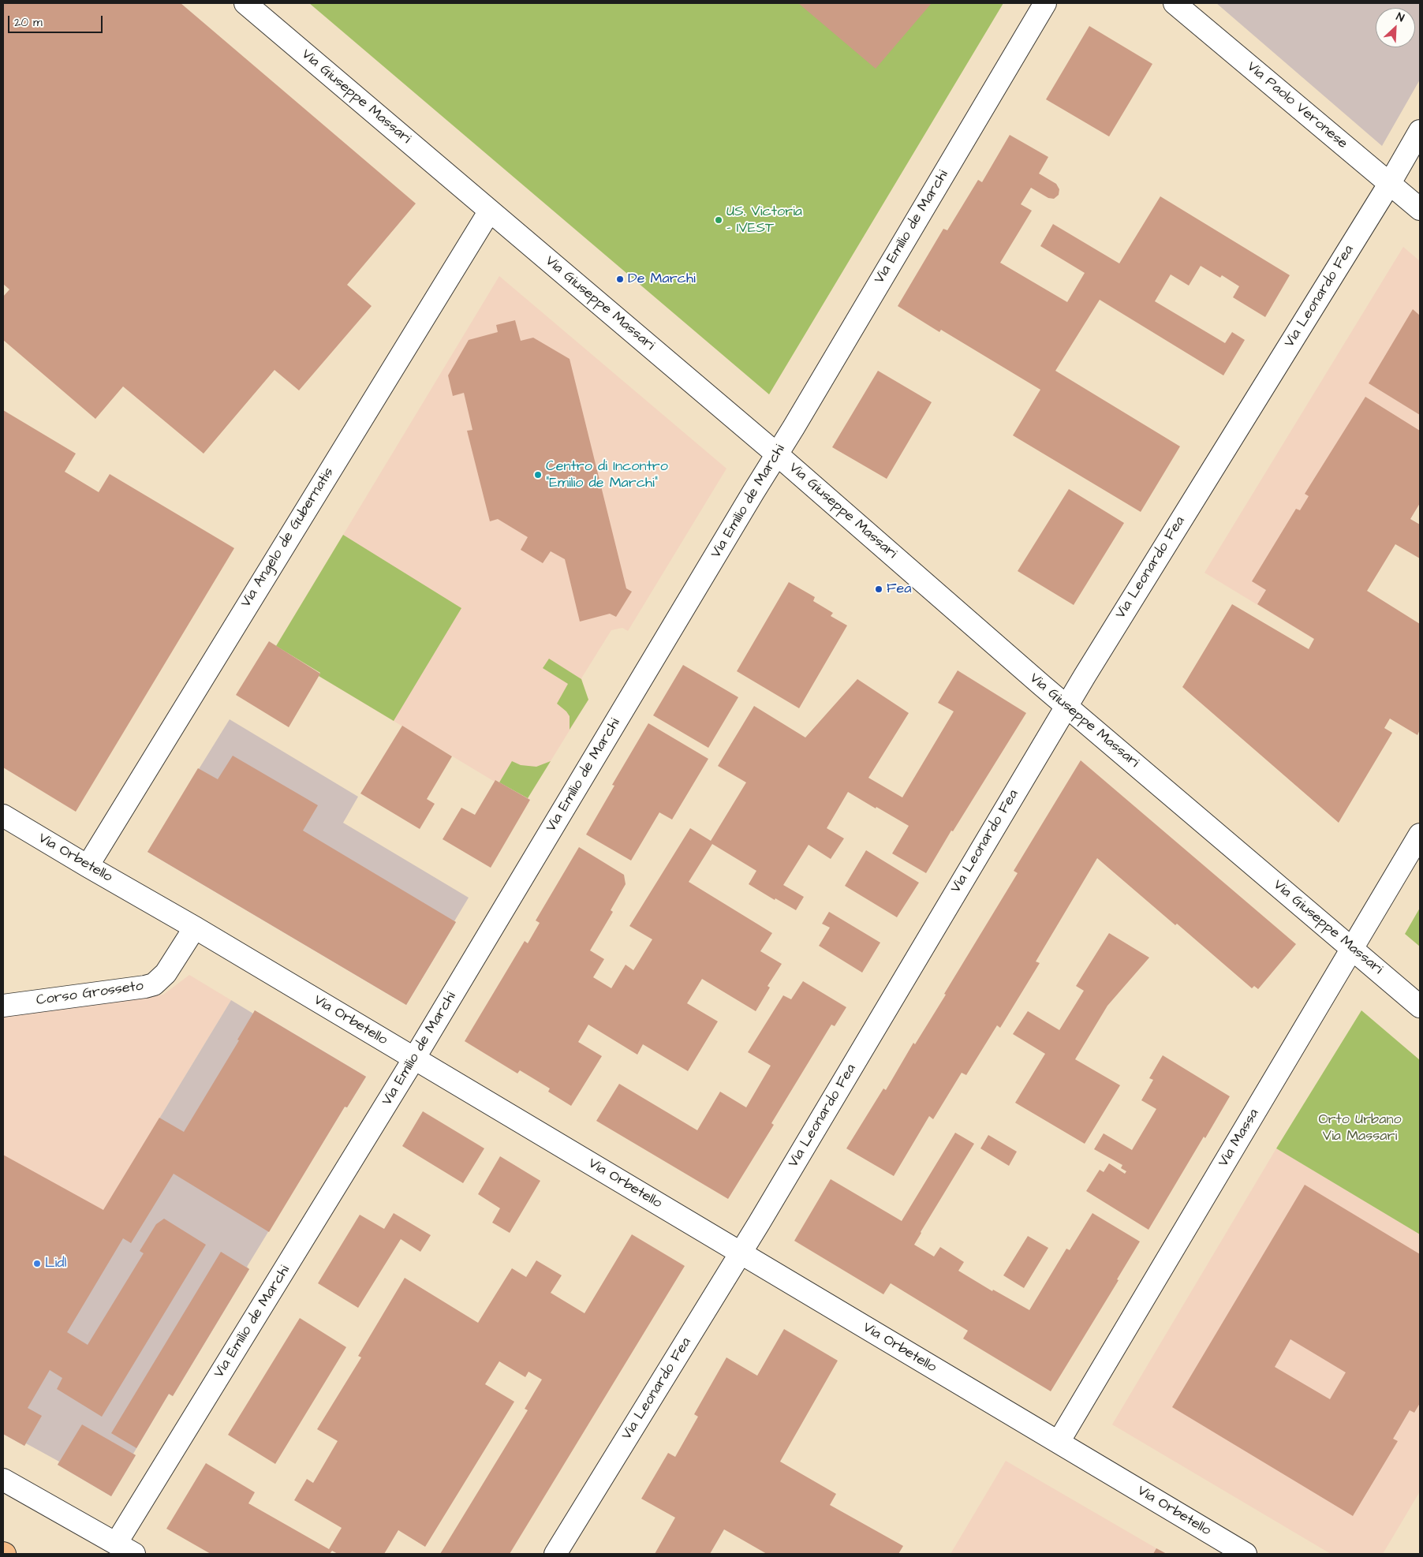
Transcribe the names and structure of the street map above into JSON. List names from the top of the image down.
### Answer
{
  "streets": {
    "street": [
      "Via Giuseppe Massari",
      "Via Paolo Veronese",
      "Via Emilio de Marchi",
      "Via Leonardo Fea",
      "Via Angelo de Gubernatis",
      "Via Orbetello",
      "Corso Grosseto",
      "Via Massa"
    ]
  },
  "crossings": [
    ["Via Giuseppe Massari", "Via Emilio de Marchi"],
    ["Via Giuseppe Massari", "Via Leonardo Fea"],
    ["Via Giuseppe Massari", "Via Angelo de Gubernatis"],
    ["Via Giuseppe Massari", "Via Massa"],
    ["Via Paolo Veronese", "Via Leonardo Fea"],
    ["Via Emilio de Marchi", "Via Orbetello"],
    ["Via Leonardo Fea", "Via Orbetello"],
    ["Via Angelo de Gubernatis", "Via Orbetello"],
    ["Via Orbetello", "Corso Grosseto"],
    ["Via Orbetello", "Via Massa"]
  ],
  "parks": ["Orto Urbano Via Massari"],
  "places": [
    "US. Victoria - IVEST",
    "De Marchi",
    "Centro di Incontro \"Emilio de Marchi\"",
    "Fea",
    "Lidl"
  ],
  "scale_bar": "20 m",
  "north": "top right"
}
